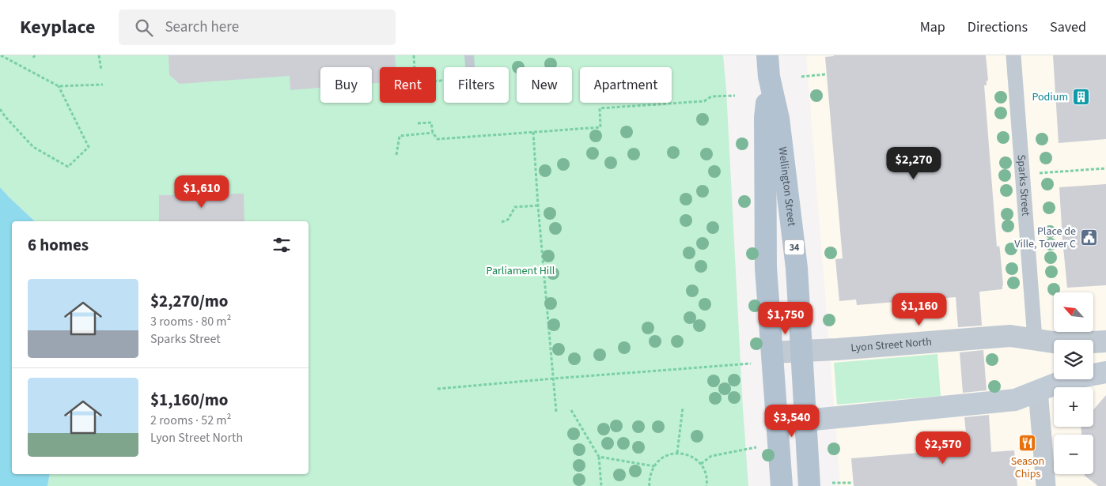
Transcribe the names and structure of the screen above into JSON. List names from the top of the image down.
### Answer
{
  "streets": {
    "main road": ["Wellington Street", "34"],
    "street": ["Sparks Street", "Lyon Street North"]
  },
  "crossings": [
    ["Wellington Street", "Lyon Street North"],
    ["Sparks Street", "Lyon Street North"]
  ],
  "parks": ["Parliament Hill"],
  "places": {
    "building": ["Podium"],
    "public building": ["Place de Ville, Tower C"],
    "restaurant": ["Season Chips"]
  },
  "north": "top left",
  "page": {
    "header": "Keyplace",
    "search": "Search here",
    "nav": ["Map", "Directions", "Saved"],
    "chip": [
      "Buy",
      "Rent",
      "Filters",
      "New",
      "Apartment"
    ],
    "price": [
      "$2,270",
      "$1,610",
      "$1,160",
      "$1,750",
      "$3,540",
      "$2,570"
    ],
    "heading": "6 homes",
    "list": [
      {
        "name": "$2,270/mo",
        "note": "3 rooms · 80 m² · Sparks Street"
      },
      {
        "name": "$1,160/mo",
        "note": "2 rooms · 52 m² · Lyon Street North"
      }
    ],
    "map_buttons": ["+", "−"]
  }
}
